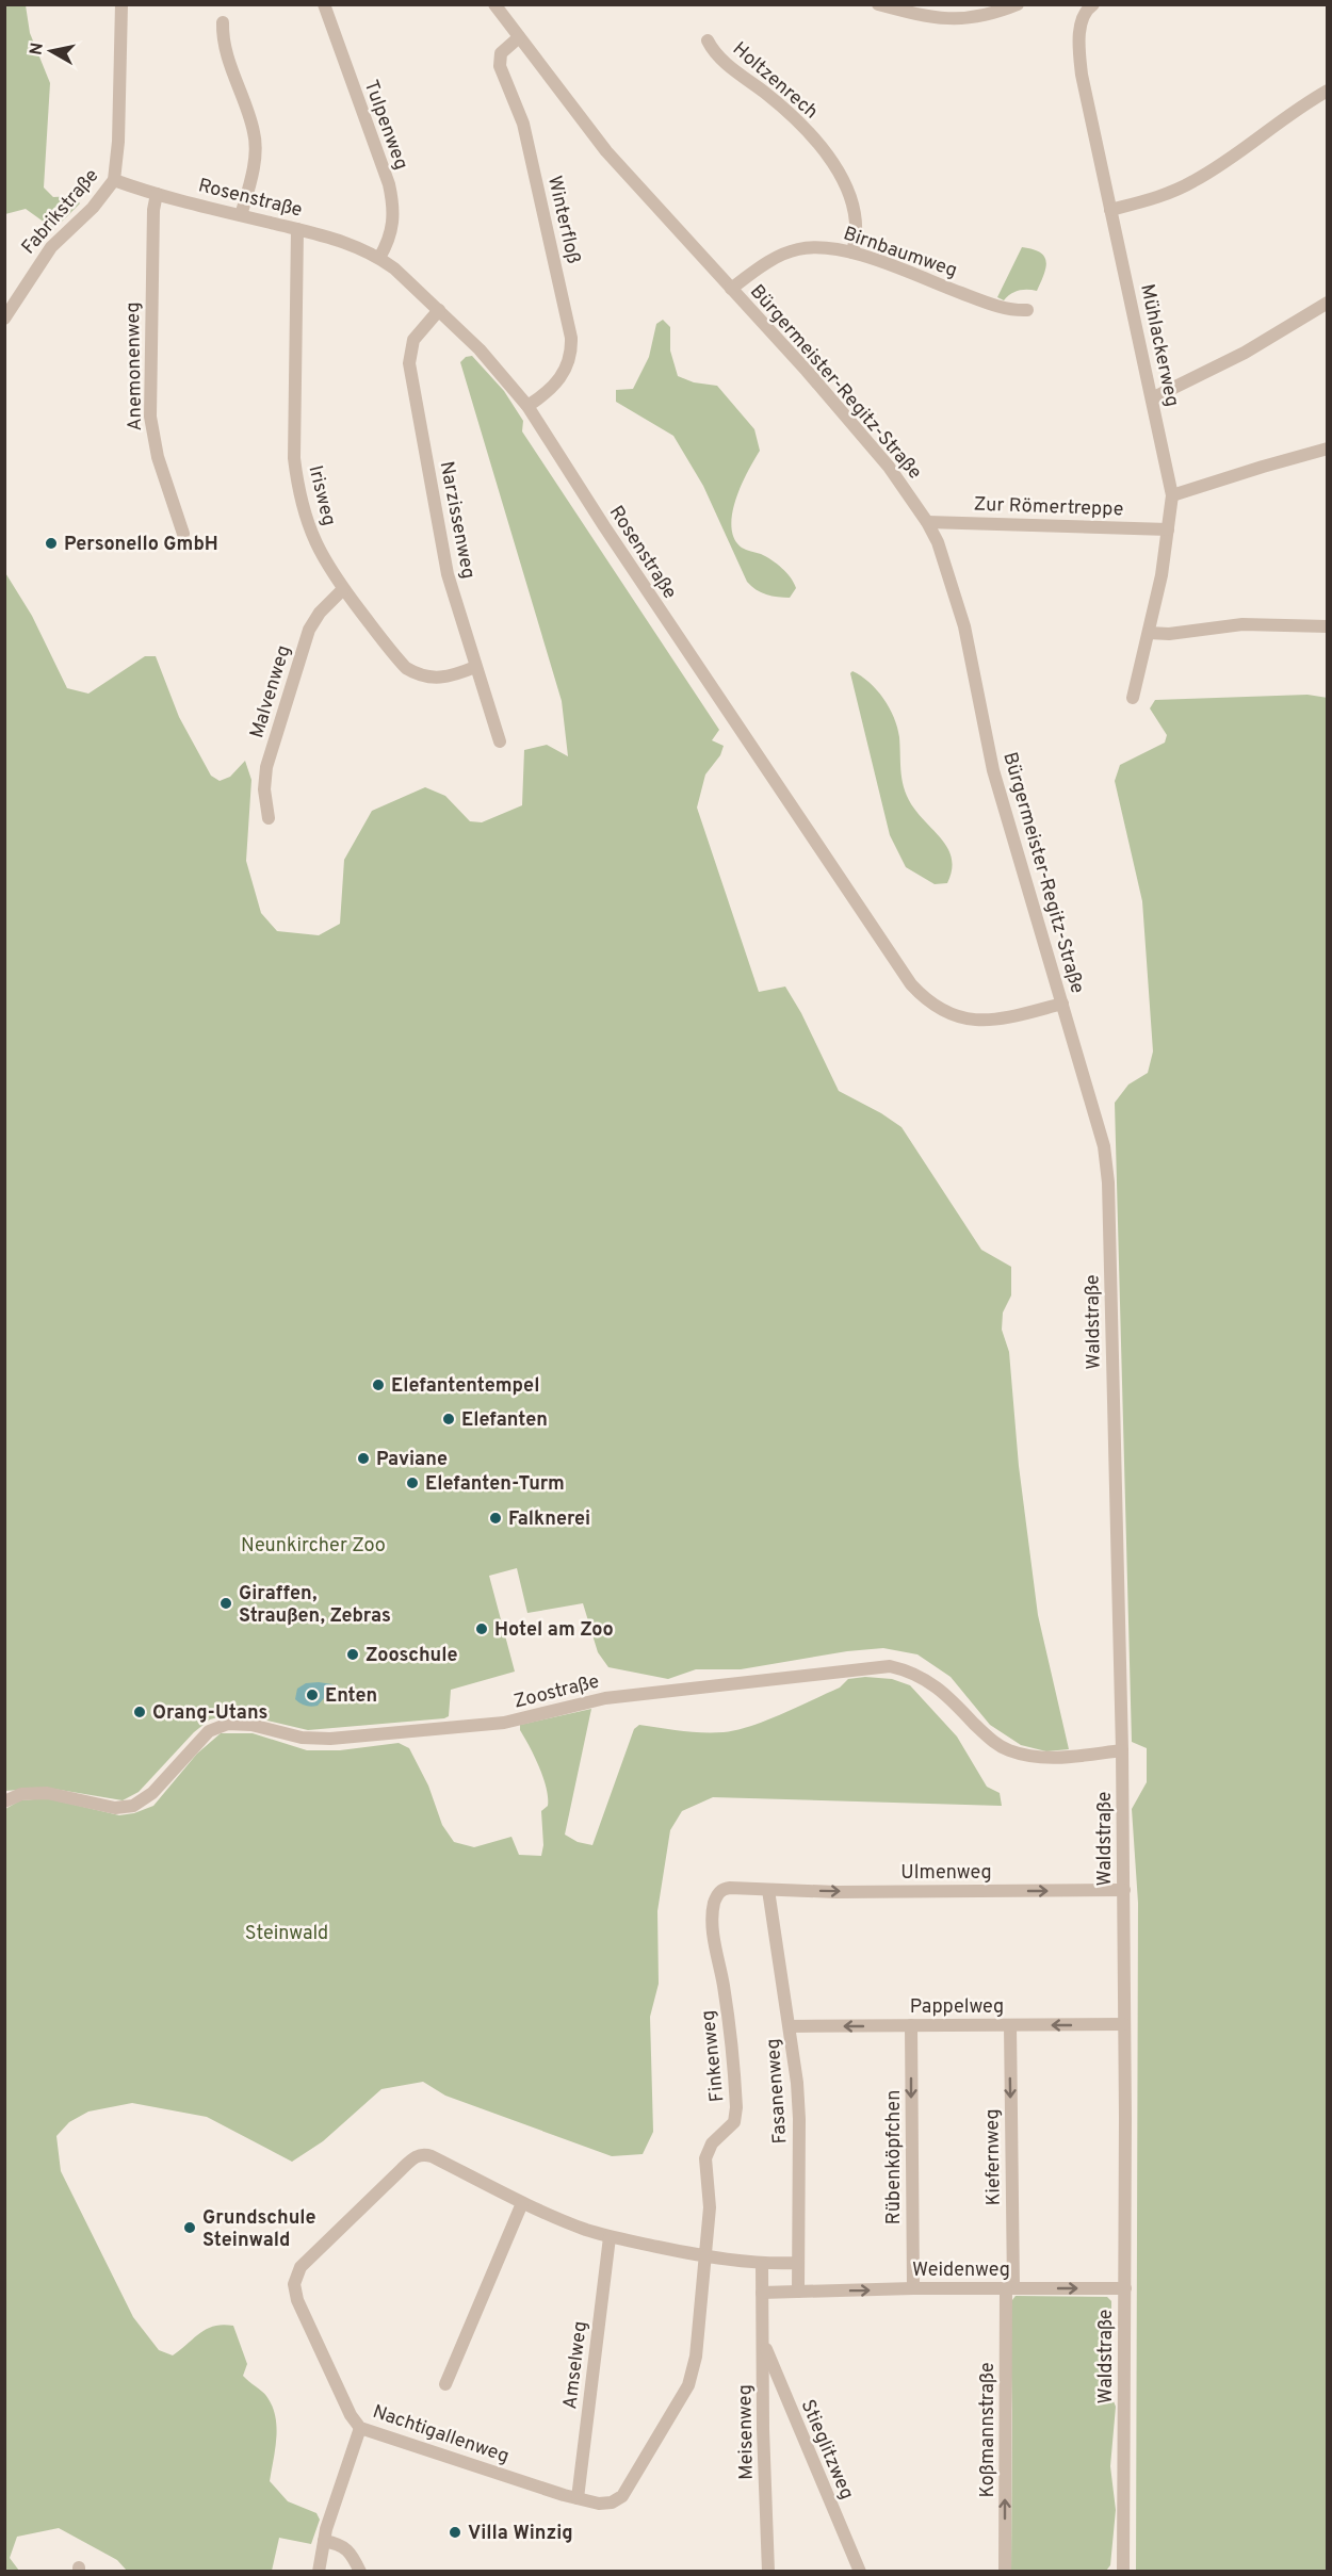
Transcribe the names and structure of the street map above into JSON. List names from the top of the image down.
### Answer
{
  "streets": {
    "street": [
      "Holtzenrech",
      "Tulpenweg",
      "Rosenstraße",
      "Fabrikstraße",
      "Winterfloß",
      "Birnbaumweg",
      "Mühlackerweg",
      "Anemonenweg",
      "Bürgermeister-Regitz-Straße",
      "Irisweg",
      "Zur Römertreppe",
      "Narzissenweg",
      "Malvenweg",
      "Waldstraße",
      "Zoostraße",
      "Ulmenweg",
      "Pappelweg",
      "Finkenweg",
      "Fasanenweg",
      "Rübenköpfchen",
      "Kiefernweg",
      "Weidenweg",
      "Amselweg",
      "Koßmannstraße",
      "Meisenweg",
      "Nachtigallenweg",
      "Stieglitzweg"
    ]
  },
  "crossings": [
    ["Holtzenrech", "Birnbaumweg"],
    ["Tulpenweg", "Rosenstraße"],
    ["Rosenstraße", "Fabrikstraße"],
    ["Rosenstraße", "Winterfloß"],
    ["Rosenstraße", "Anemonenweg"],
    ["Rosenstraße", "Bürgermeister-Regitz-Straße"],
    ["Rosenstraße", "Irisweg"],
    ["Rosenstraße", "Narzissenweg"],
    ["Winterfloß", "Bürgermeister-Regitz-Straße"],
    ["Birnbaumweg", "Bürgermeister-Regitz-Straße"],
    ["Mühlackerweg", "Zur Römertreppe"],
    ["Bürgermeister-Regitz-Straße", "Zur Römertreppe"],
    ["Bürgermeister-Regitz-Straße", "Waldstraße"],
    ["Irisweg", "Narzissenweg"],
    ["Irisweg", "Malvenweg"],
    ["Waldstraße", "Zoostraße"],
    ["Waldstraße", "Ulmenweg"],
    ["Waldstraße", "Pappelweg"],
    ["Waldstraße", "Weidenweg"],
    ["Ulmenweg", "Finkenweg"],
    ["Ulmenweg", "Fasanenweg"],
    ["Pappelweg", "Fasanenweg"],
    ["Pappelweg", "Rübenköpfchen"],
    ["Pappelweg", "Kiefernweg"],
    ["Finkenweg", "Fasanenweg"],
    ["Finkenweg", "Nachtigallenweg"],
    ["Fasanenweg", "Weidenweg"],
    ["Fasanenweg", "Nachtigallenweg"],
    ["Rübenköpfchen", "Weidenweg"],
    ["Kiefernweg", "Weidenweg"],
    ["Kiefernweg", "Koßmannstraße"],
    ["Weidenweg", "Koßmannstraße"],
    ["Weidenweg", "Meisenweg"],
    ["Amselweg", "Nachtigallenweg"],
    ["Meisenweg", "Nachtigallenweg"],
    ["Meisenweg", "Stieglitzweg"]
  ],
  "one_way": [
    "Ulmenweg",
    "Pappelweg",
    "Rübenköpfchen",
    "Kiefernweg",
    "Weidenweg",
    "Koßmannstraße"
  ],
  "parks": ["Neunkircher Zoo", "Steinwald"],
  "places": [
    "Personello GmbH",
    "Elefantentempel",
    "Elefanten",
    "Paviane",
    "Elefanten-Turm",
    "Falknerei",
    "Giraffen, Straußen, Zebras",
    "Hotel am Zoo",
    "Zooschule",
    "Enten",
    "Orang-Utans",
    "Grundschule Steinwald",
    "Villa Winzig"
  ],
  "north": "left"
}
